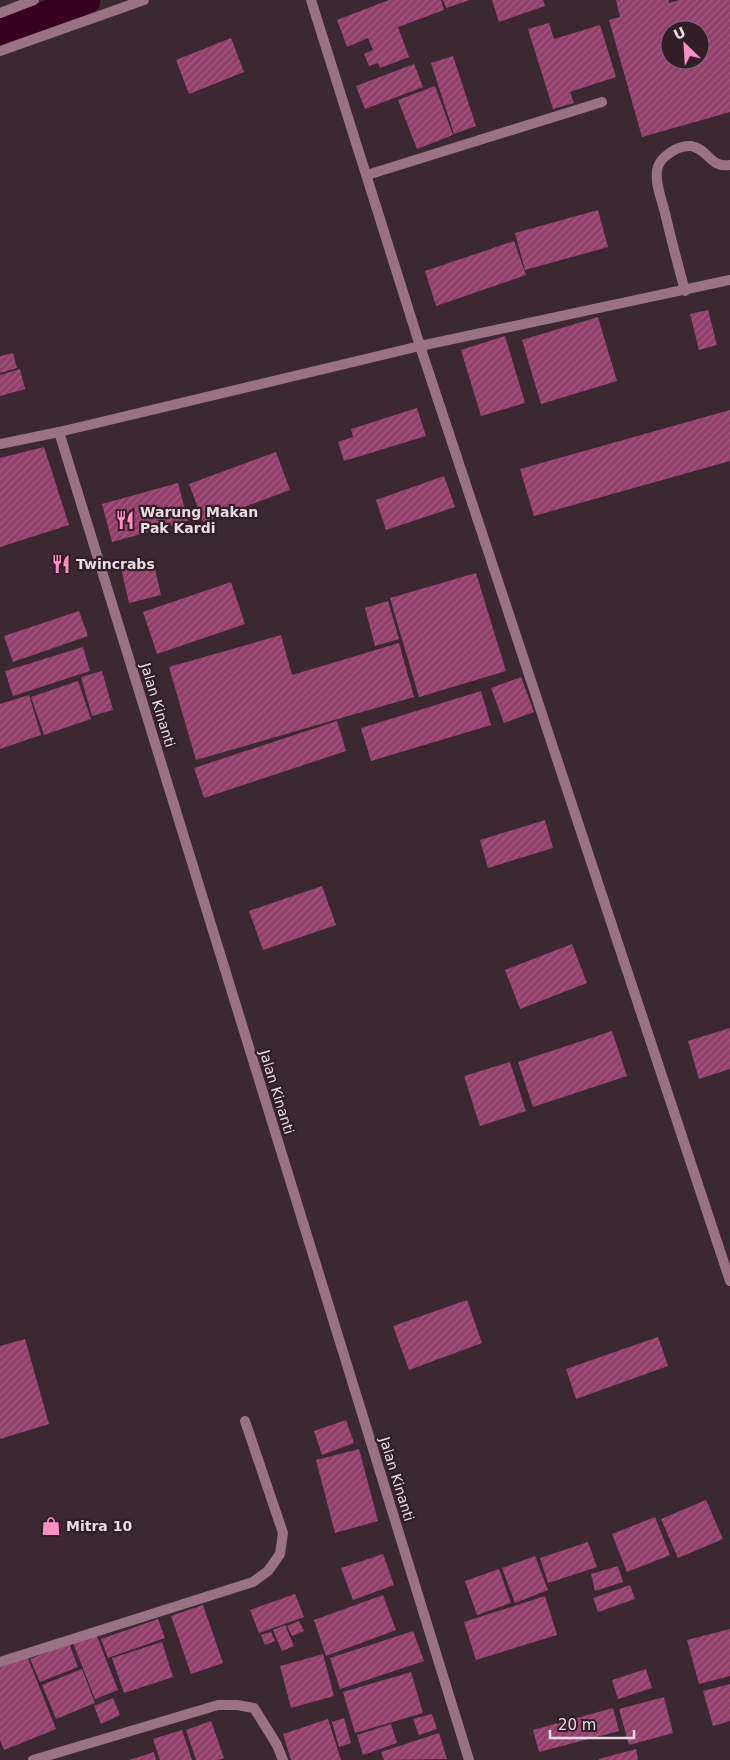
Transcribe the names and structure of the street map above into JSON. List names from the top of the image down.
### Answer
{
  "streets": {
    "street": ["Jalan Kinanti"]
  },
  "places": {
    "restaurant": ["Warung Makan Pak Kardi", "Twincrabs"],
    "shop": ["Mitra 10"]
  },
  "scale_bar": "20 m",
  "north": "top left"
}
